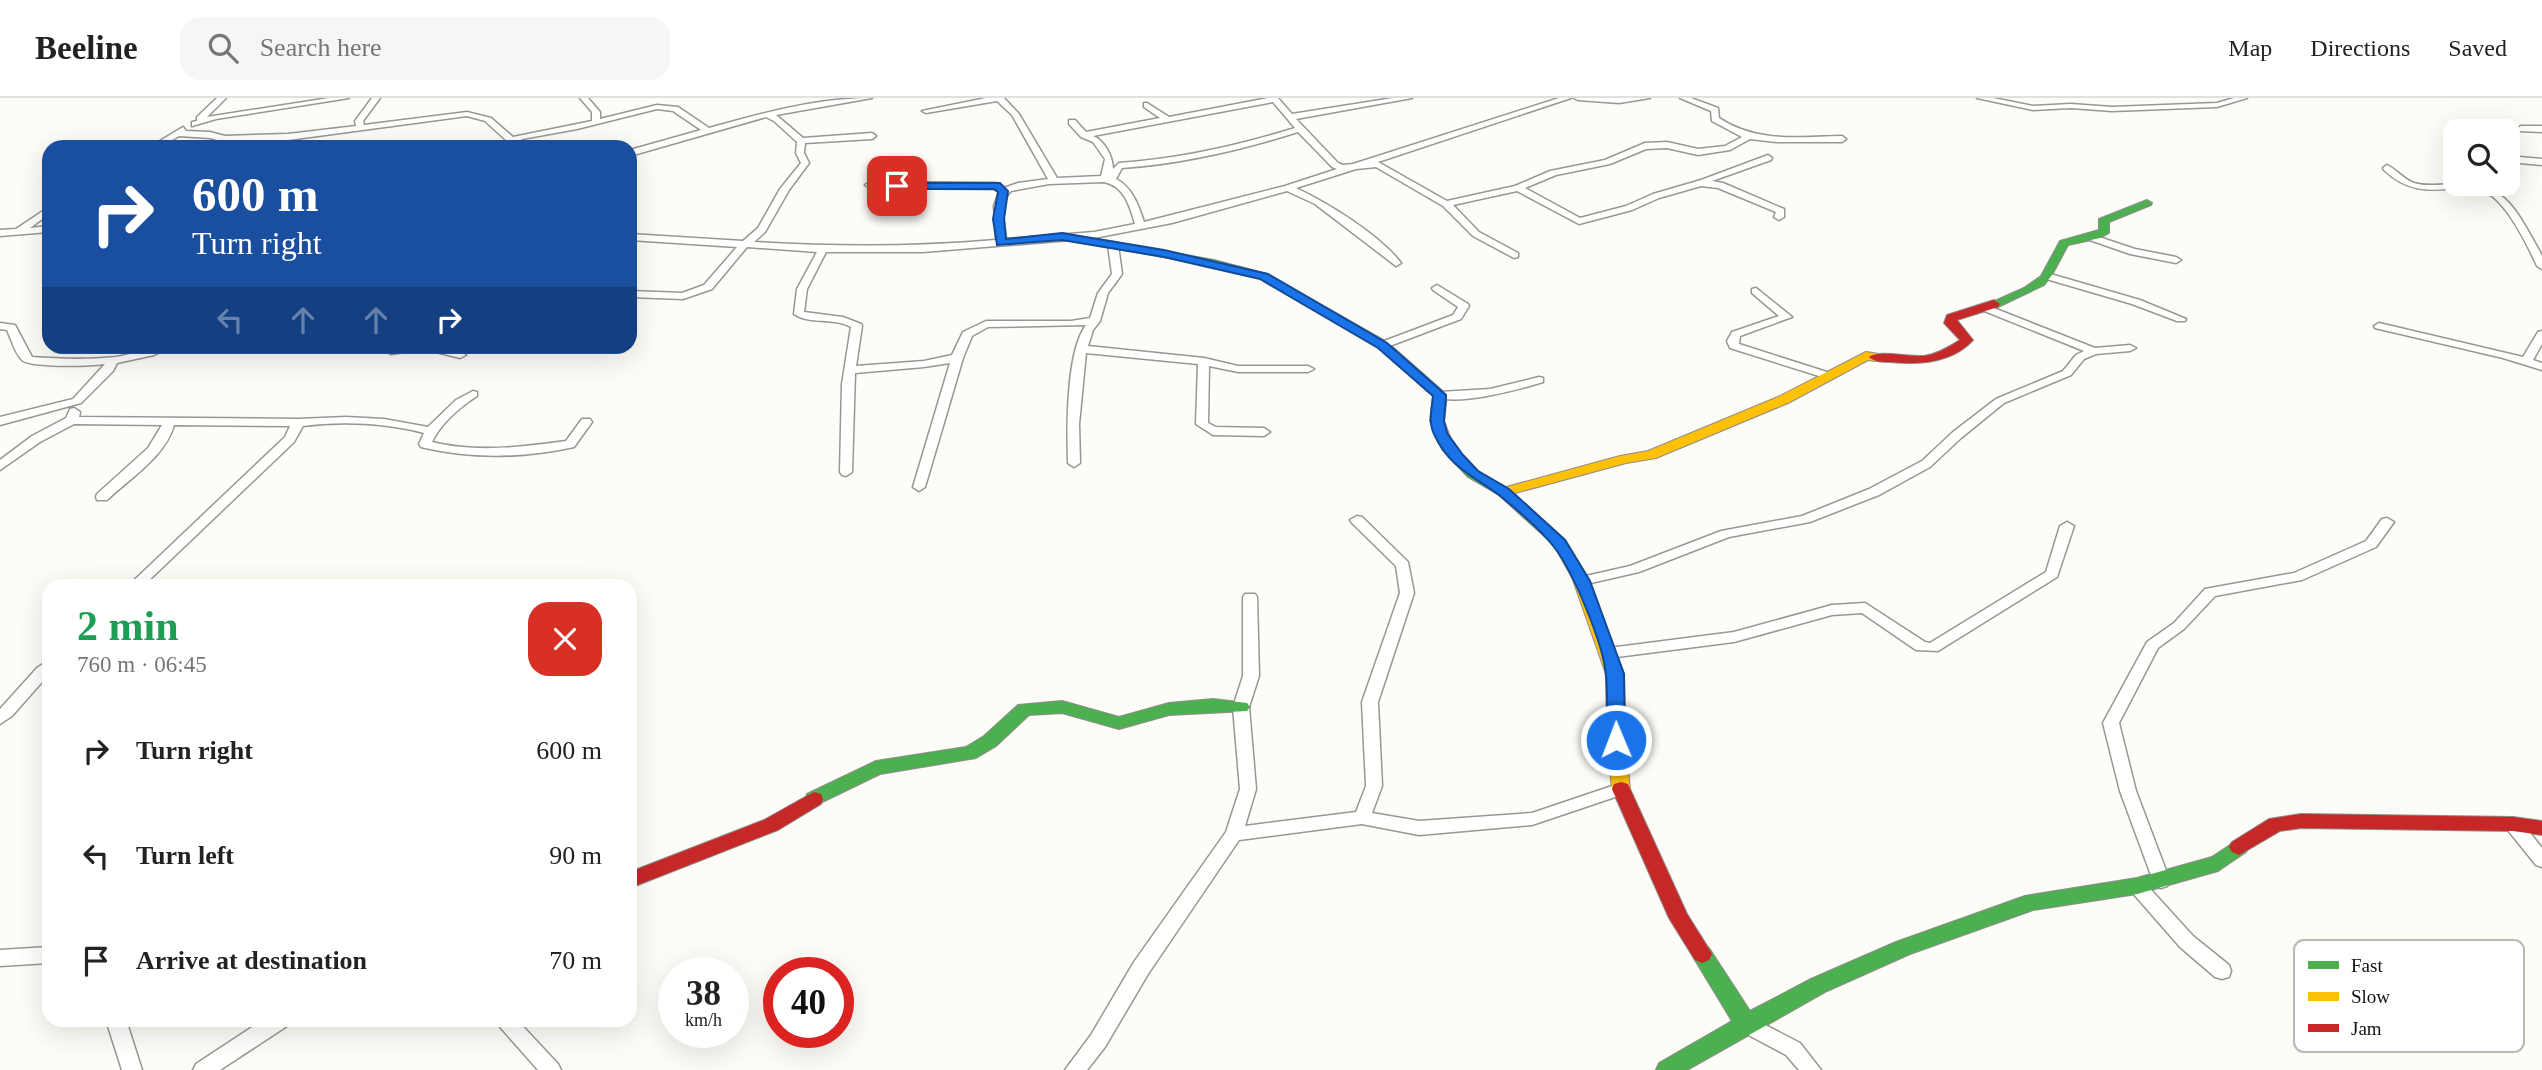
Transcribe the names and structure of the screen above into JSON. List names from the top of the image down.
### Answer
{
  "legend": ["Fast", "Slow", "Jam"],
  "page": {
    "header": "Beeline",
    "search": "Search here",
    "nav": ["Map", "Directions", "Saved"],
    "turn": ["600 m", "Turn right"],
    "heading": ["2 min", "760 m · 06:45"],
    "list": [
      {
        "name": "Turn right",
        "value": "600 m"
      },
      {
        "name": "Turn left",
        "value": "90 m"
      },
      {
        "name": "Arrive at destination",
        "value": "70 m"
      }
    ],
    "speed": "38 km/h",
    "limit": "40"
  }
}
